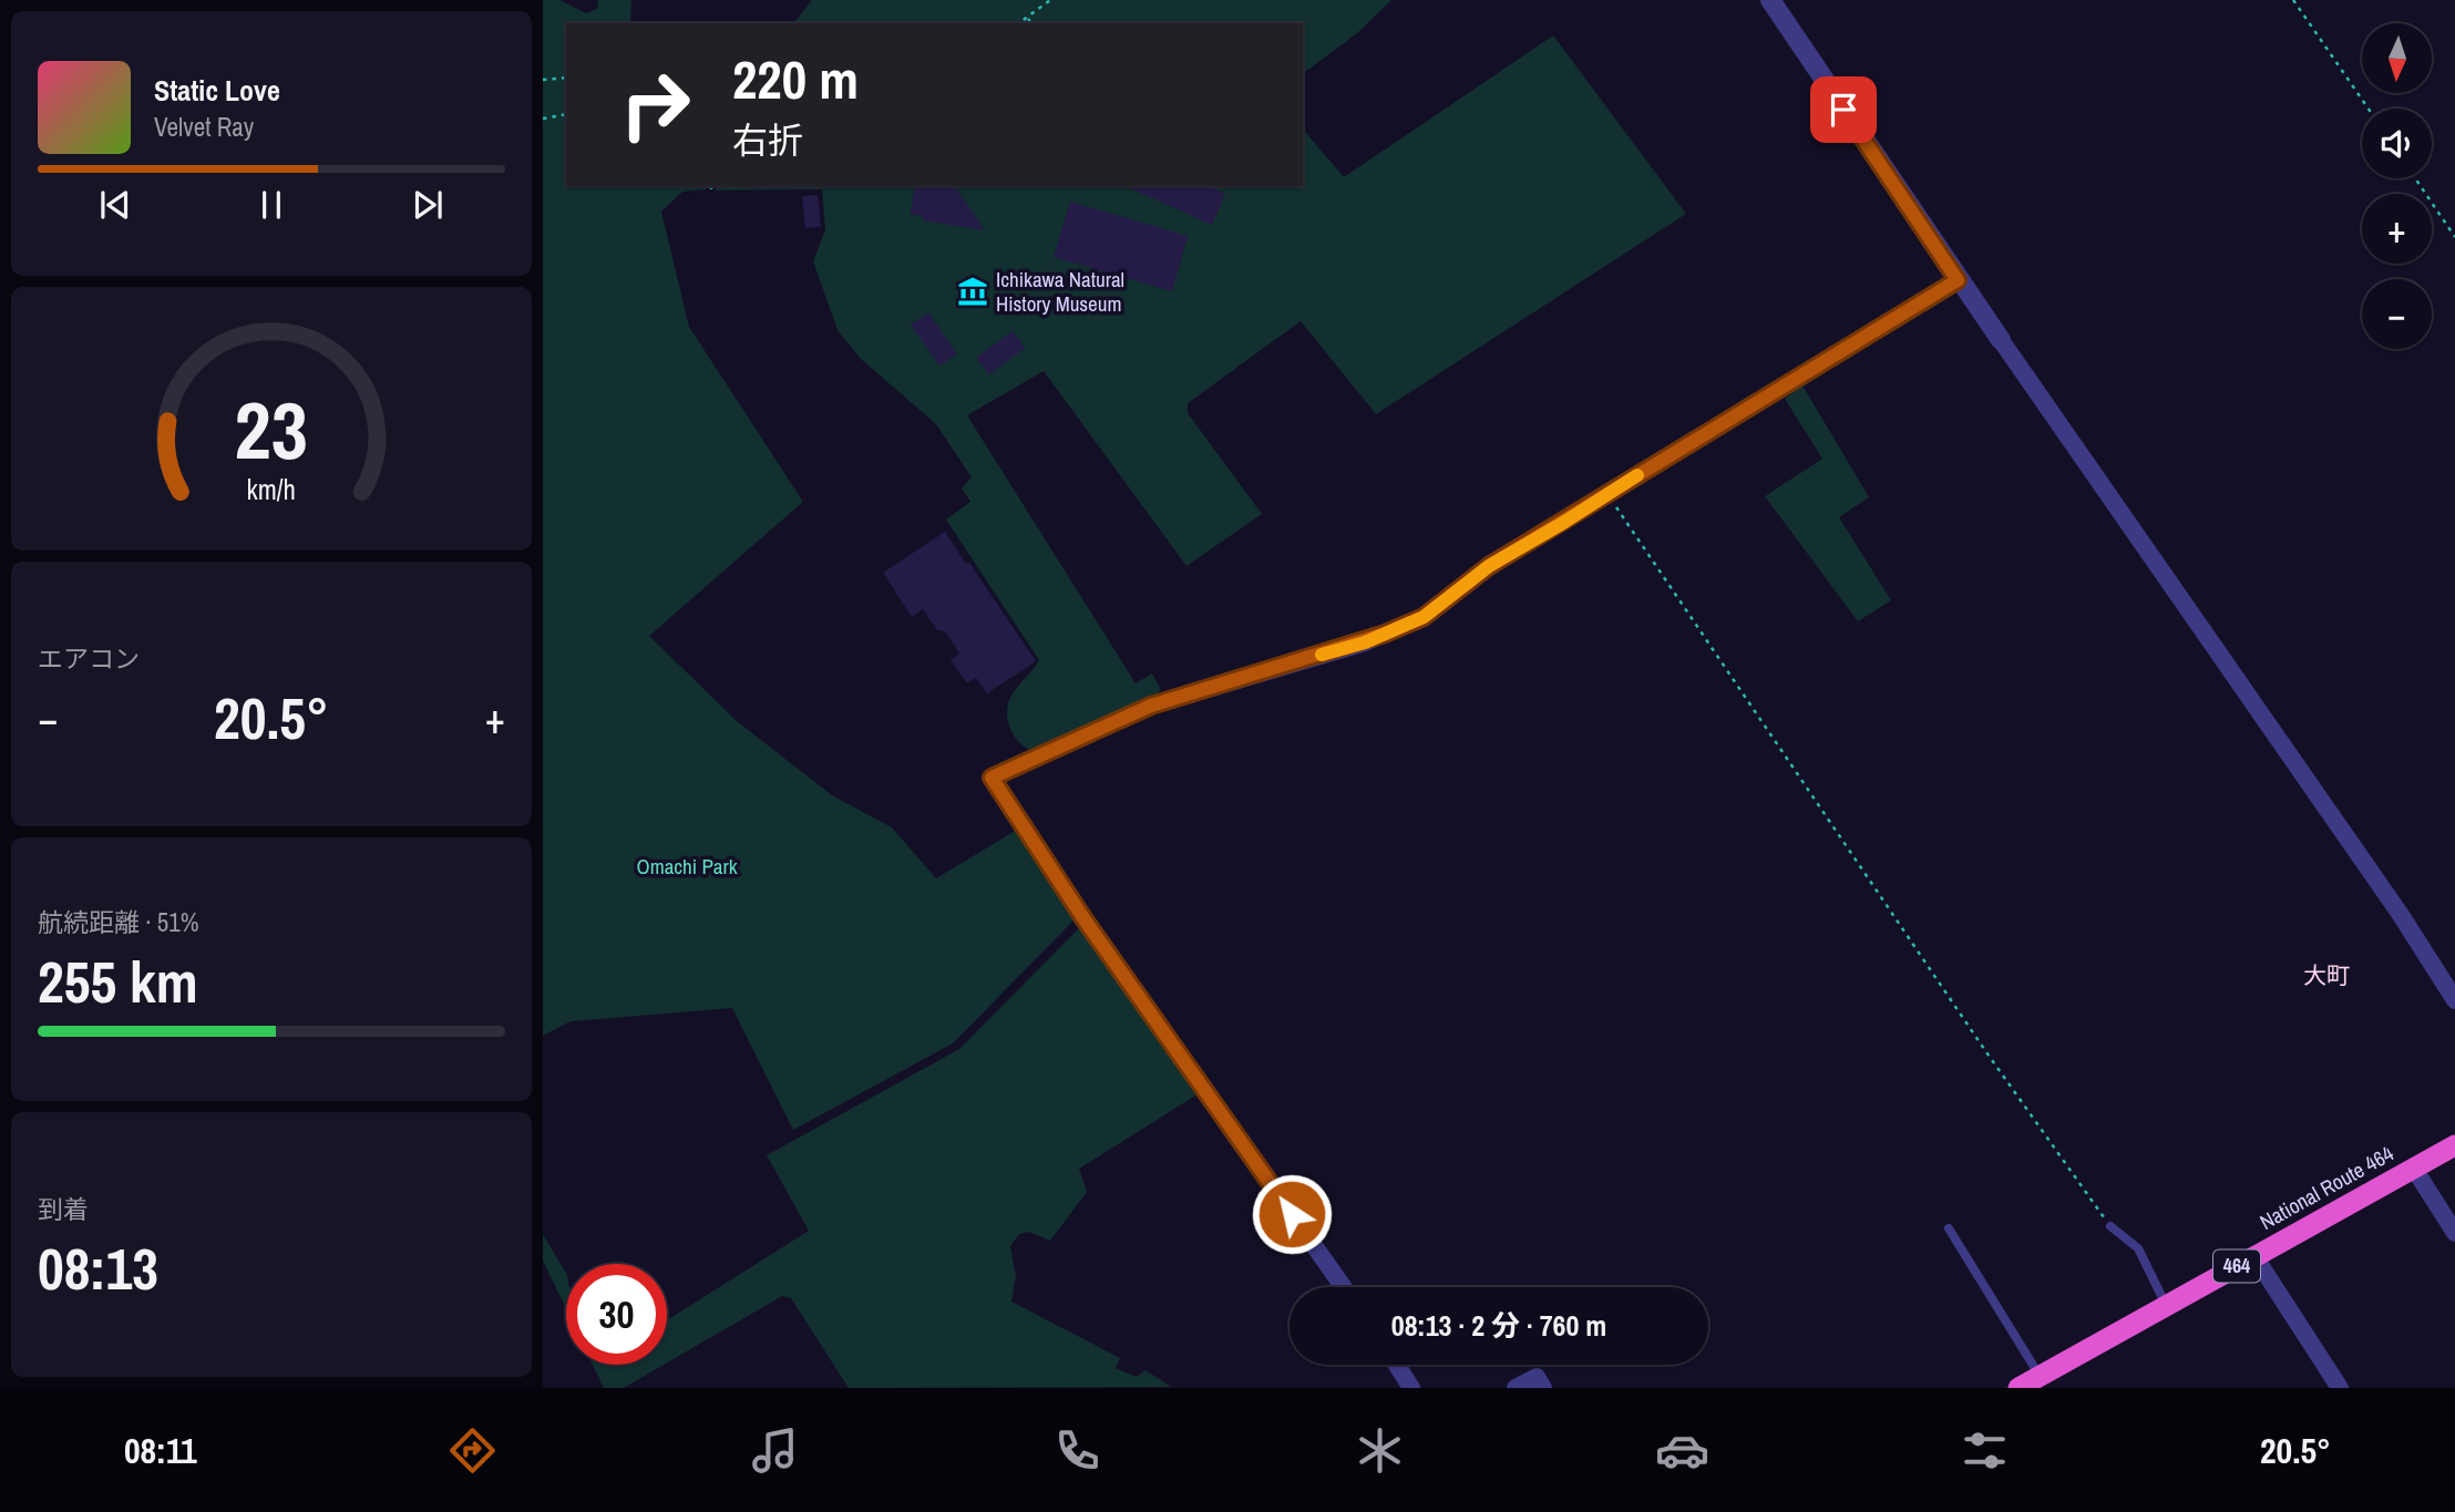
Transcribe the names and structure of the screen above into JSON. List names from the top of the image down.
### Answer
{
  "streets": {
    "highway": ["National Route 464", "464"]
  },
  "districts": ["大町"],
  "parks": ["Omachi Park"],
  "places": {
    "museum": ["Ichikawa Natural History Museum"]
  },
  "north": "bottom",
  "page": {
    "map_buttons": ["+", "−"],
    "turn": ["220 m", "右折"],
    "song": ["Static Love", "Velvet Ray"],
    "tile": [
      "エアコン",
      ["航続距離 · 51%", "255 km"],
      ["到着", "08:13"]
    ],
    "heat": ["−", "20.5°", "+"],
    "limit": "30",
    "trip": "08:13 · 2 分 · 760 m",
    "tabs": ["08:11", "20.5°"],
    "gauge": ["23", "km/h"]
  }
}
